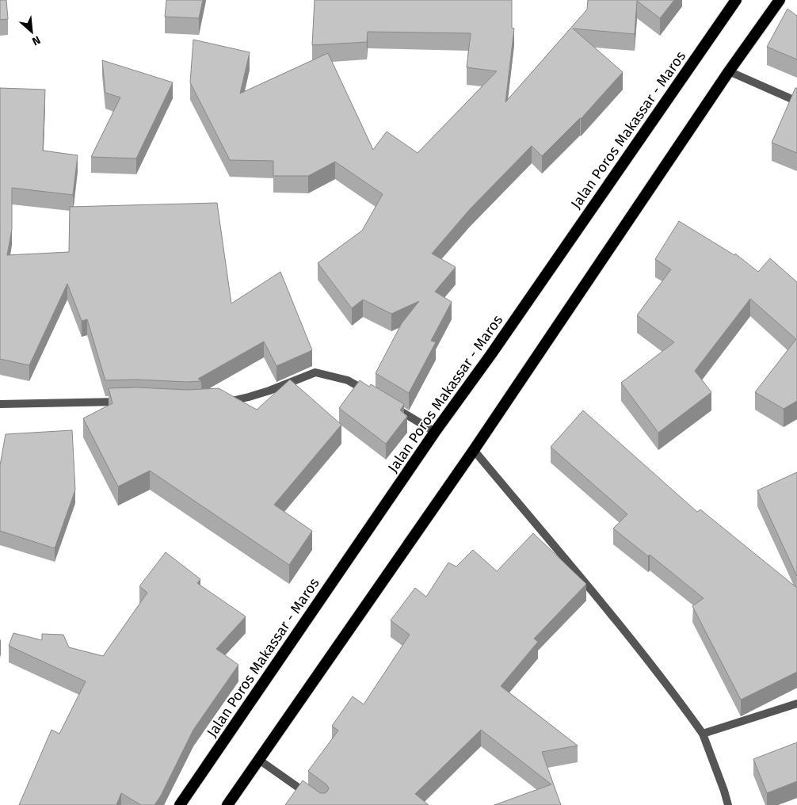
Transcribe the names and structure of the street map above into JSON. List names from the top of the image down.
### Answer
{
  "streets": {
    "highway": ["Jalan Poros Makassar - Maros"]
  },
  "north": "bottom right"
}
